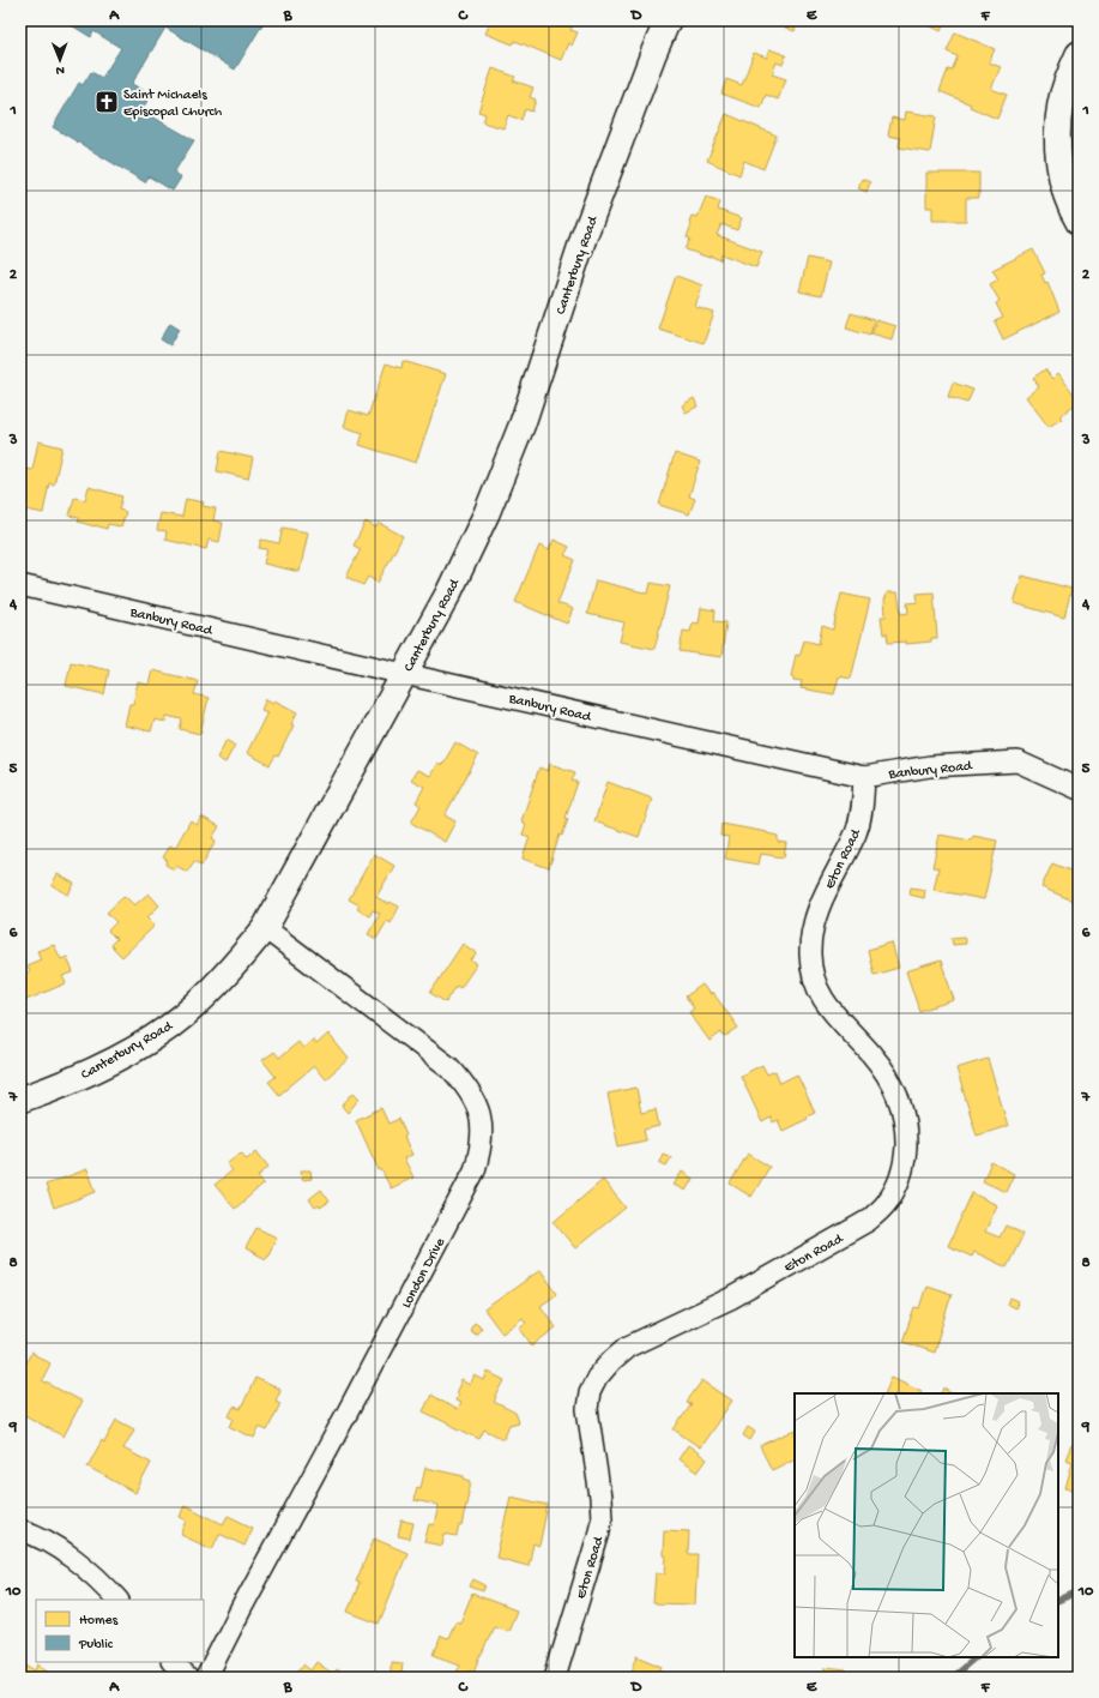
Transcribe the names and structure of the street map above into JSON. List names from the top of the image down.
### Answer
{
  "streets": {
    "street": [
      "Canterbury Road",
      "Banbury Road",
      "Eton Road",
      "London Drive"
    ]
  },
  "crossings": [
    ["Canterbury Road", "Banbury Road"],
    ["Canterbury Road", "London Drive"],
    ["Banbury Road", "Eton Road"]
  ],
  "places": {
    "church": ["Saint Michaels Episcopal Church"]
  },
  "legend": ["Homes", "Public"],
  "north": "bottom",
  "grid": {
    "columns": [
      "A",
      "B",
      "C",
      "D",
      "E",
      "F"
    ],
    "rows": [
      "1",
      "2",
      "3",
      "4",
      "5",
      "6",
      "7",
      "8",
      "9",
      "10"
    ]
  }
}
